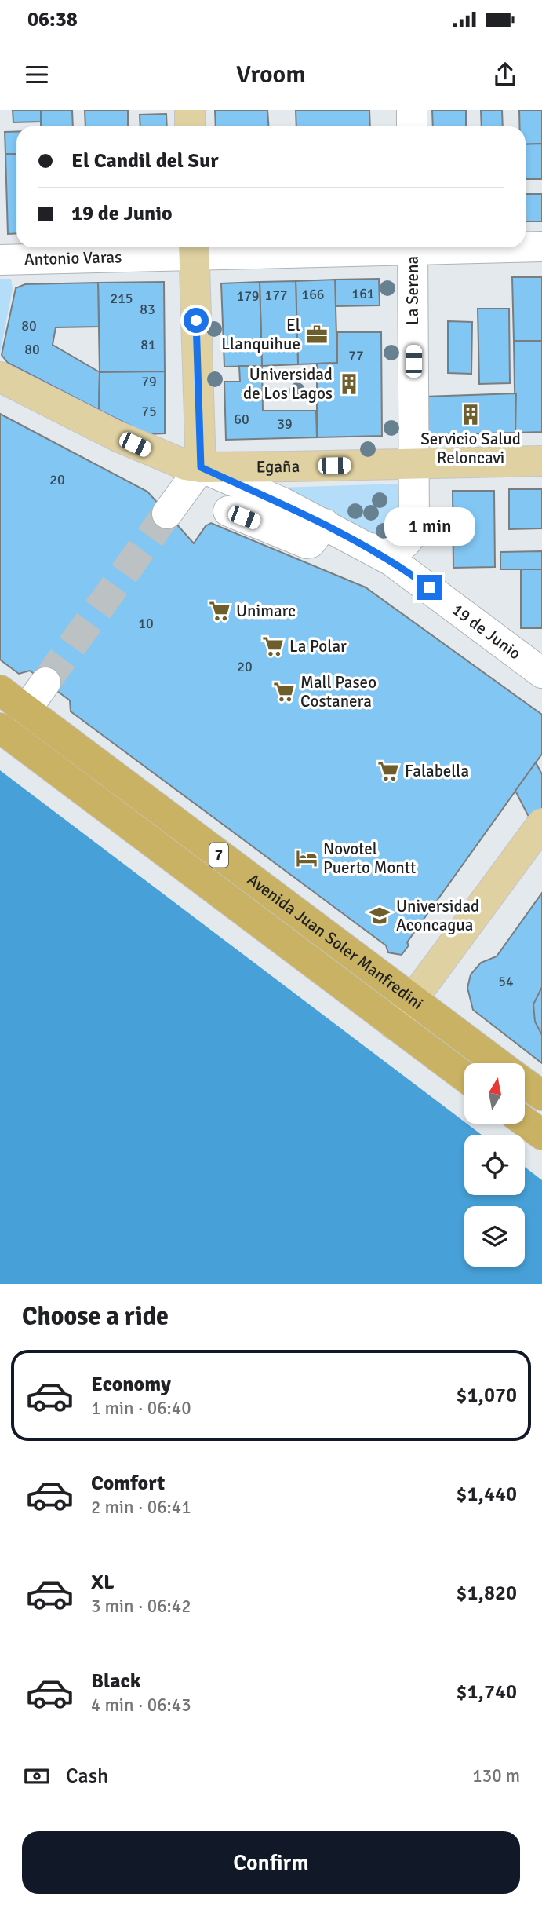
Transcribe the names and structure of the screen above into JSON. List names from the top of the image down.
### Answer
{
  "streets": {
    "highway": ["7", "Avenida Juan Soler Manfredini"],
    "main road": ["Egaña"],
    "street": ["Antonio Varas", "La Serena", "19 de Junio"]
  },
  "crossings": [
    ["La Serena", "Egaña"],
    ["La Serena", "19 de Junio"],
    ["Egaña", "19 de Junio"]
  ],
  "places": {
    "office": ["El Llanquihue"],
    "building": ["Universidad de Los Lagos", "Servicio Salud Reloncavi"],
    "supermarket": [
      "Unimarc",
      "La Polar",
      "Mall Paseo Costanera",
      "Falabella"
    ],
    "hotel": ["Novotel Puerto Montt"],
    "school or university": ["Universidad Aconcagua"]
  },
  "house_numbers": [
    "161",
    "166",
    "177",
    "179",
    "215",
    "83",
    "80",
    "81",
    "80",
    "77",
    "79",
    "75",
    "60",
    "39",
    "20",
    "10",
    "20",
    "54"
  ],
  "north": "top",
  "page": {
    "status": "06:38",
    "header": "Vroom",
    "banner": ["El Candil del Sur", "19 de Junio"],
    "bubble": "1 min",
    "heading": "Choose a ride",
    "list": [
      {
        "name": "Economy",
        "note": "1 min · 06:40",
        "value": "$1,070"
      },
      {
        "name": "Comfort",
        "note": "2 min · 06:41",
        "value": "$1,440"
      },
      {
        "name": "XL",
        "note": "3 min · 06:42",
        "value": "$1,820"
      },
      {
        "name": "Black",
        "note": "4 min · 06:43",
        "value": "$1,740"
      }
    ],
    "pay": ["Cash", "130 m"],
    "buttons": "Confirm"
  }
}
